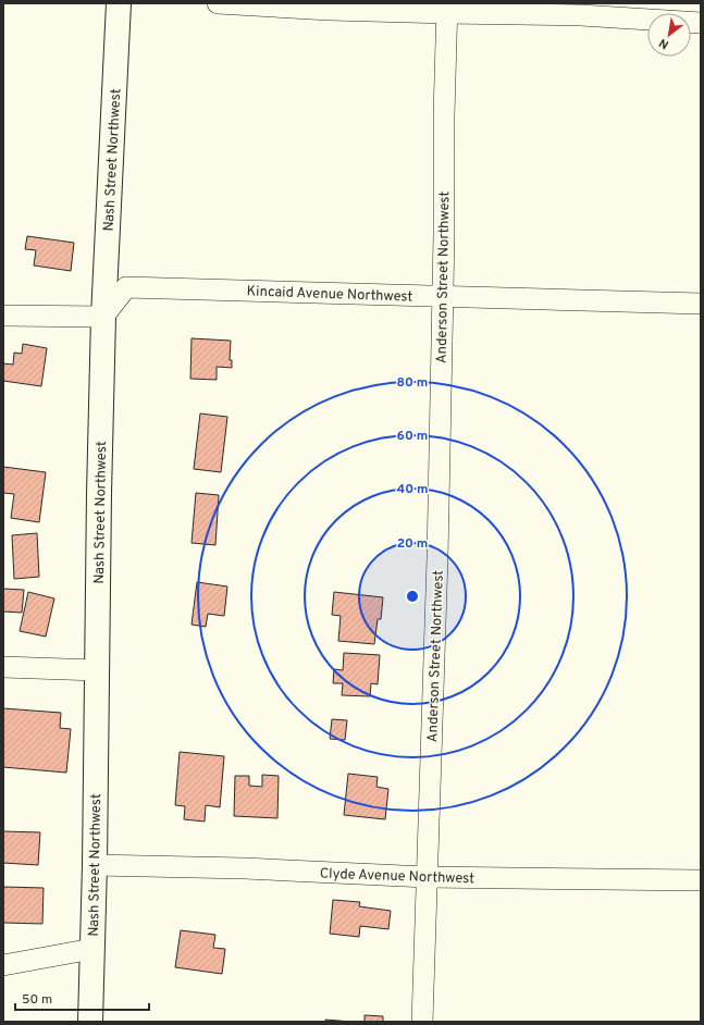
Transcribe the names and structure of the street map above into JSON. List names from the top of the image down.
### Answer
{
  "streets": {
    "main road": ["Nash Street Northwest"],
    "street": ["Anderson Street Northwest", "Kincaid Avenue Northwest", "Clyde Avenue Northwest"]
  },
  "crossings": [
    ["Nash Street Northwest", "Kincaid Avenue Northwest"],
    ["Nash Street Northwest", "Clyde Avenue Northwest"],
    ["Anderson Street Northwest", "Kincaid Avenue Northwest"],
    ["Anderson Street Northwest", "Clyde Avenue Northwest"]
  ],
  "scale_bar": "50 m",
  "north": "bottom left",
  "rings": [
    "80 m",
    "60 m",
    "40 m",
    "20 m"
  ]
}
